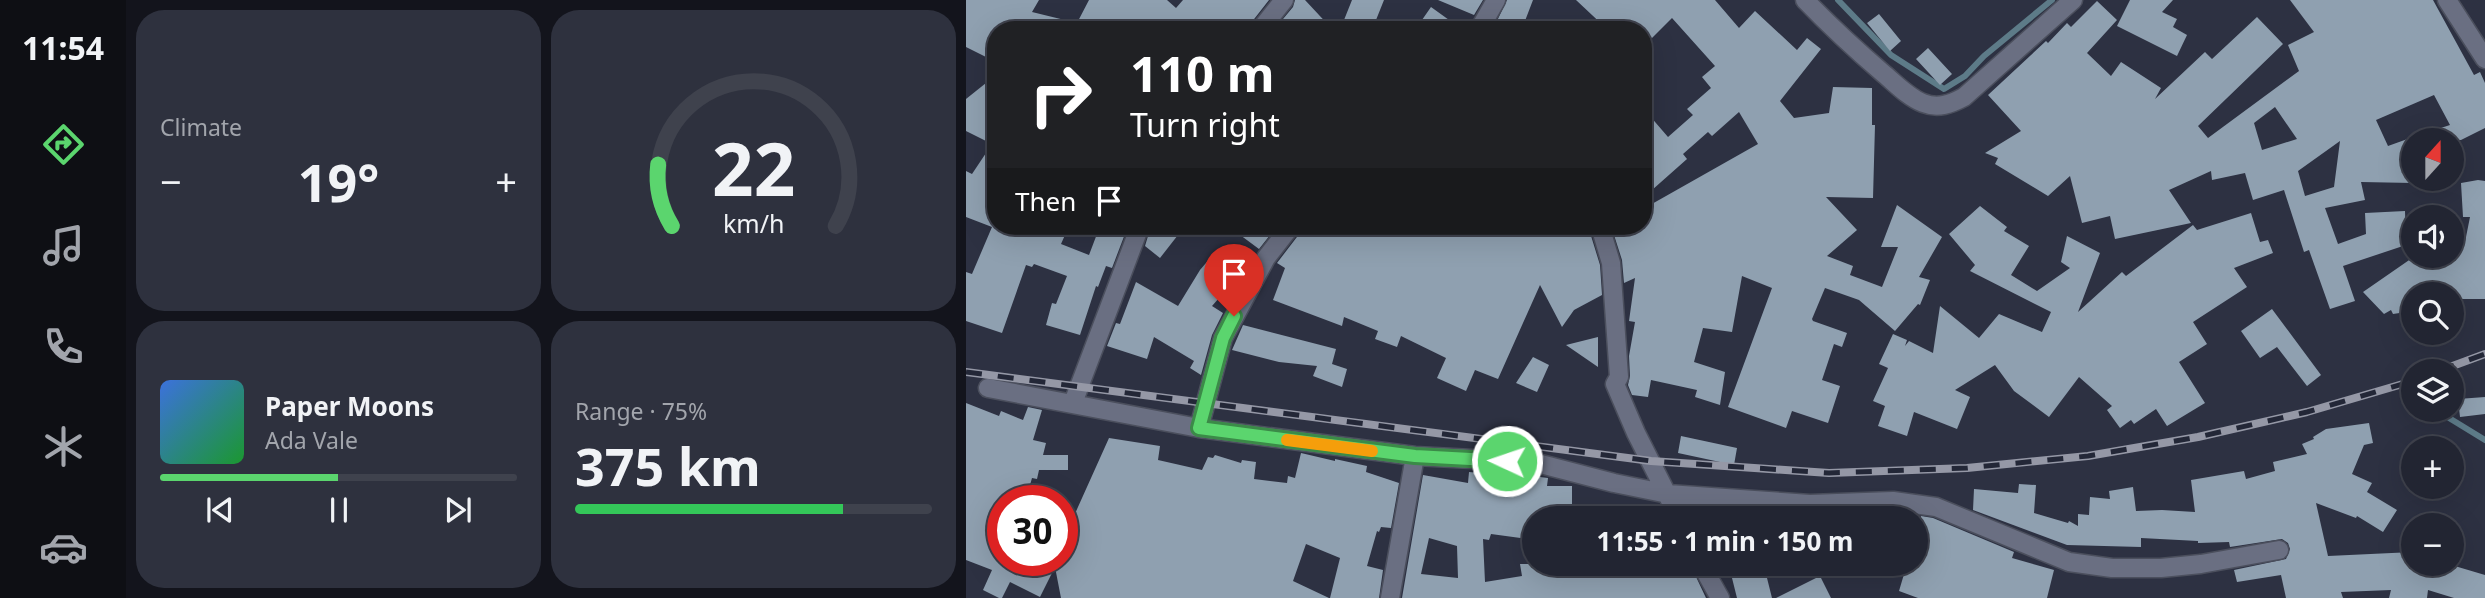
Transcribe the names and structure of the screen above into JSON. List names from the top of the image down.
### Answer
{
  "north": "top",
  "page": {
    "tabs": "11:54",
    "tile": [
      "Climate",
      ["Range · 75%", "375 km"]
    ],
    "turn": ["110 m", "Turn right"],
    "map_buttons": ["+", "−"],
    "heat": ["−", "19°", "+"],
    "then": "Then",
    "song": ["Paper Moons", "Ada Vale"],
    "limit": "30",
    "trip": "11:55 · 1 min · 150 m",
    "gauge": ["22", "km/h"]
  }
}
